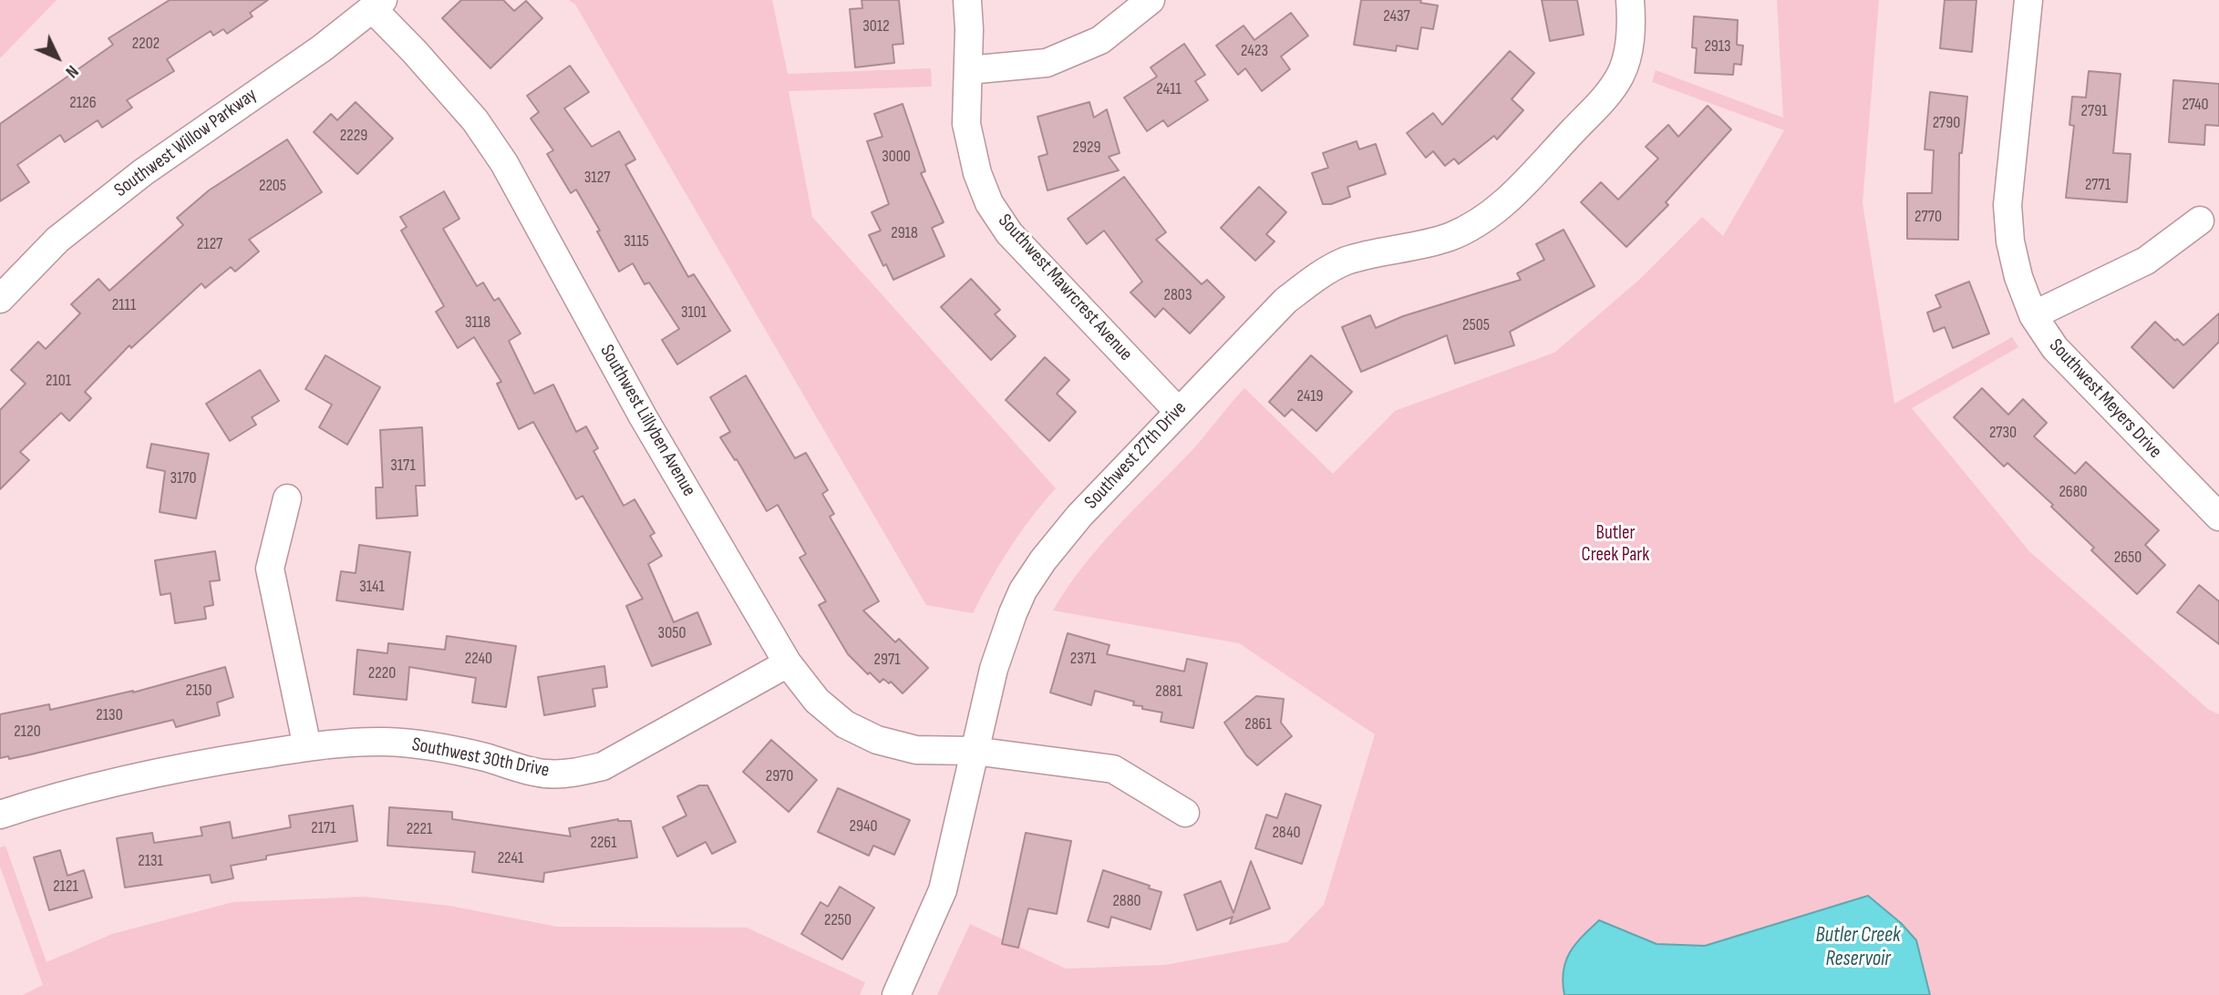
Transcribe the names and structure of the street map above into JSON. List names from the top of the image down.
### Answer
{
  "streets": {
    "street": [
      "Southwest Willow Parkway",
      "Southwest Mawrcrest Avenue",
      "Southwest Meyers Drive",
      "Southwest Lillyben Avenue",
      "Southwest 27th Drive",
      "Southwest 30th Drive"
    ]
  },
  "crossings": [
    ["Southwest Willow Parkway", "Southwest Lillyben Avenue"],
    ["Southwest Mawrcrest Avenue", "Southwest 27th Drive"],
    ["Southwest Lillyben Avenue", "Southwest 27th Drive"],
    ["Southwest Lillyben Avenue", "Southwest 30th Drive"]
  ],
  "water": ["Butler Creek Reservoir"],
  "parks": ["Butler Creek Park"],
  "house_numbers": [
    "2437",
    "3012",
    "2202",
    "2913",
    "2423",
    "2411",
    "2126",
    "2740",
    "2791",
    "2790",
    "2229",
    "2929",
    "3000",
    "3127",
    "2771",
    "2205",
    "2770",
    "2918",
    "3115",
    "2127",
    "2803",
    "2111",
    "3101",
    "3118",
    "2505",
    "2101",
    "2419",
    "2730",
    "3171",
    "3170",
    "2680",
    "2650",
    "3141",
    "3050",
    "2240",
    "2371",
    "2971",
    "2220",
    "2150",
    "2881",
    "2130",
    "2861",
    "2120",
    "2970",
    "2940",
    "2171",
    "2221",
    "2840",
    "2261",
    "2241",
    "2131",
    "2121",
    "2880",
    "2250"
  ],
  "north": "bottom right"
}
